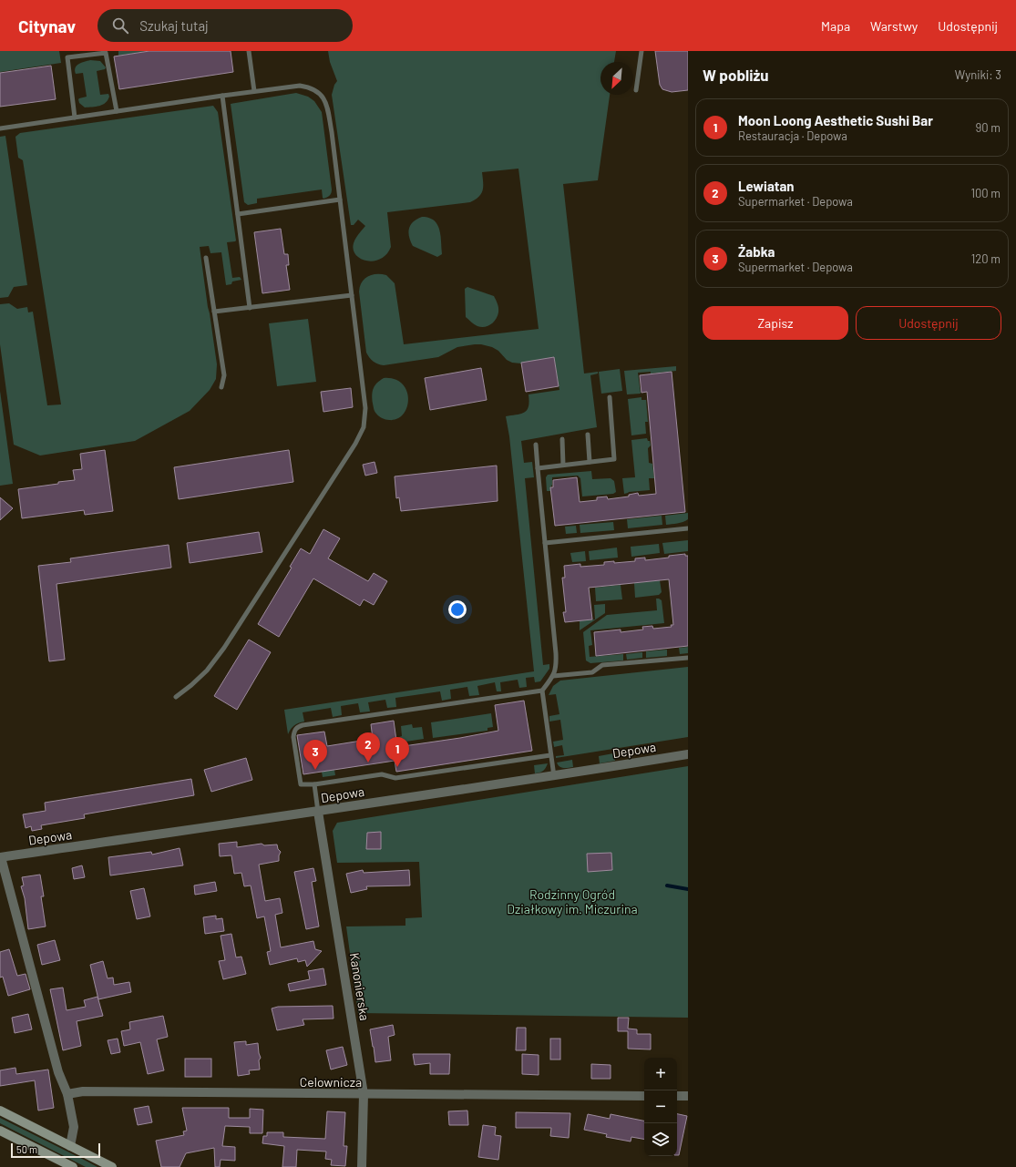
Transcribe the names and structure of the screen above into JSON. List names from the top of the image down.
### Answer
{
  "streets": {
    "street": ["Depowa", "Kanonierska", "Celownicza"]
  },
  "crossings": [
    ["Depowa", "Kanonierska"],
    ["Kanonierska", "Celownicza"]
  ],
  "parks": ["Rodzinny Ogród Działkowy im. Miczurina"],
  "scale_bar": "50 m",
  "north": "bottom left",
  "page": {
    "header": "Citynav",
    "search": "Szukaj tutaj",
    "nav": ["Mapa", "Warstwy", "Udostępnij"],
    "heading": ["W pobliżu", "Wyniki: 3"],
    "list": [
      {
        "mark": "1",
        "name": "Moon Loong Aesthetic Sushi Bar",
        "note": "Restauracja · Depowa",
        "value": "90 m"
      },
      {
        "mark": "2",
        "name": "Lewiatan",
        "note": "Supermarket · Depowa",
        "value": "100 m"
      },
      {
        "mark": "3",
        "name": "Żabka",
        "note": "Supermarket · Depowa",
        "value": "120 m"
      }
    ],
    "buttons": ["Zapisz", "Udostępnij"],
    "pins": ["2", "1", "3"],
    "map_buttons": ["+", "−"],
    "scale": "50 m"
  }
}
